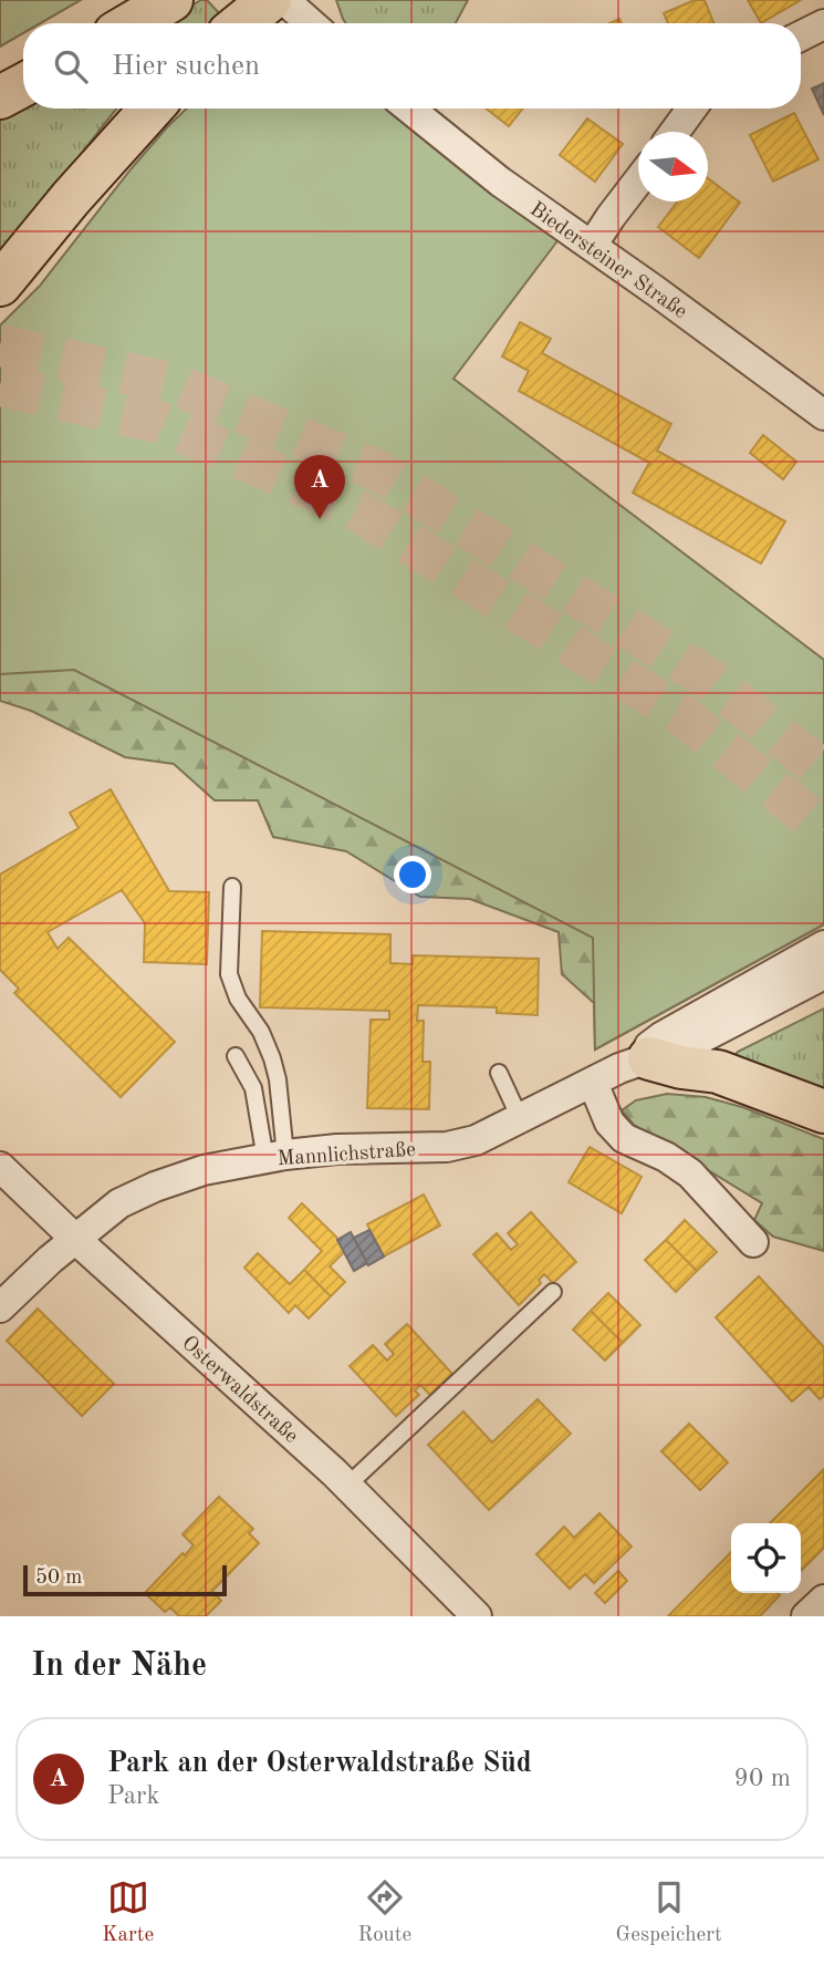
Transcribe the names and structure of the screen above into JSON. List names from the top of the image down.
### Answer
{
  "streets": {
    "street": ["Biedersteiner Straße", "Mannlichstraße", "Osterwaldstraße"]
  },
  "crossings": [
    ["Mannlichstraße", "Osterwaldstraße"]
  ],
  "scale_bar": "50 m",
  "north": "right",
  "page": {
    "search": "Hier suchen",
    "pins": "A",
    "scale": "50 m",
    "heading": "In der Nähe",
    "list": [
      {
        "mark": "A",
        "name": "Park an der Osterwaldstraße Süd",
        "note": "Park",
        "value": "90 m"
      }
    ],
    "nav": ["Karte", "Route", "Gespeichert"]
  }
}
